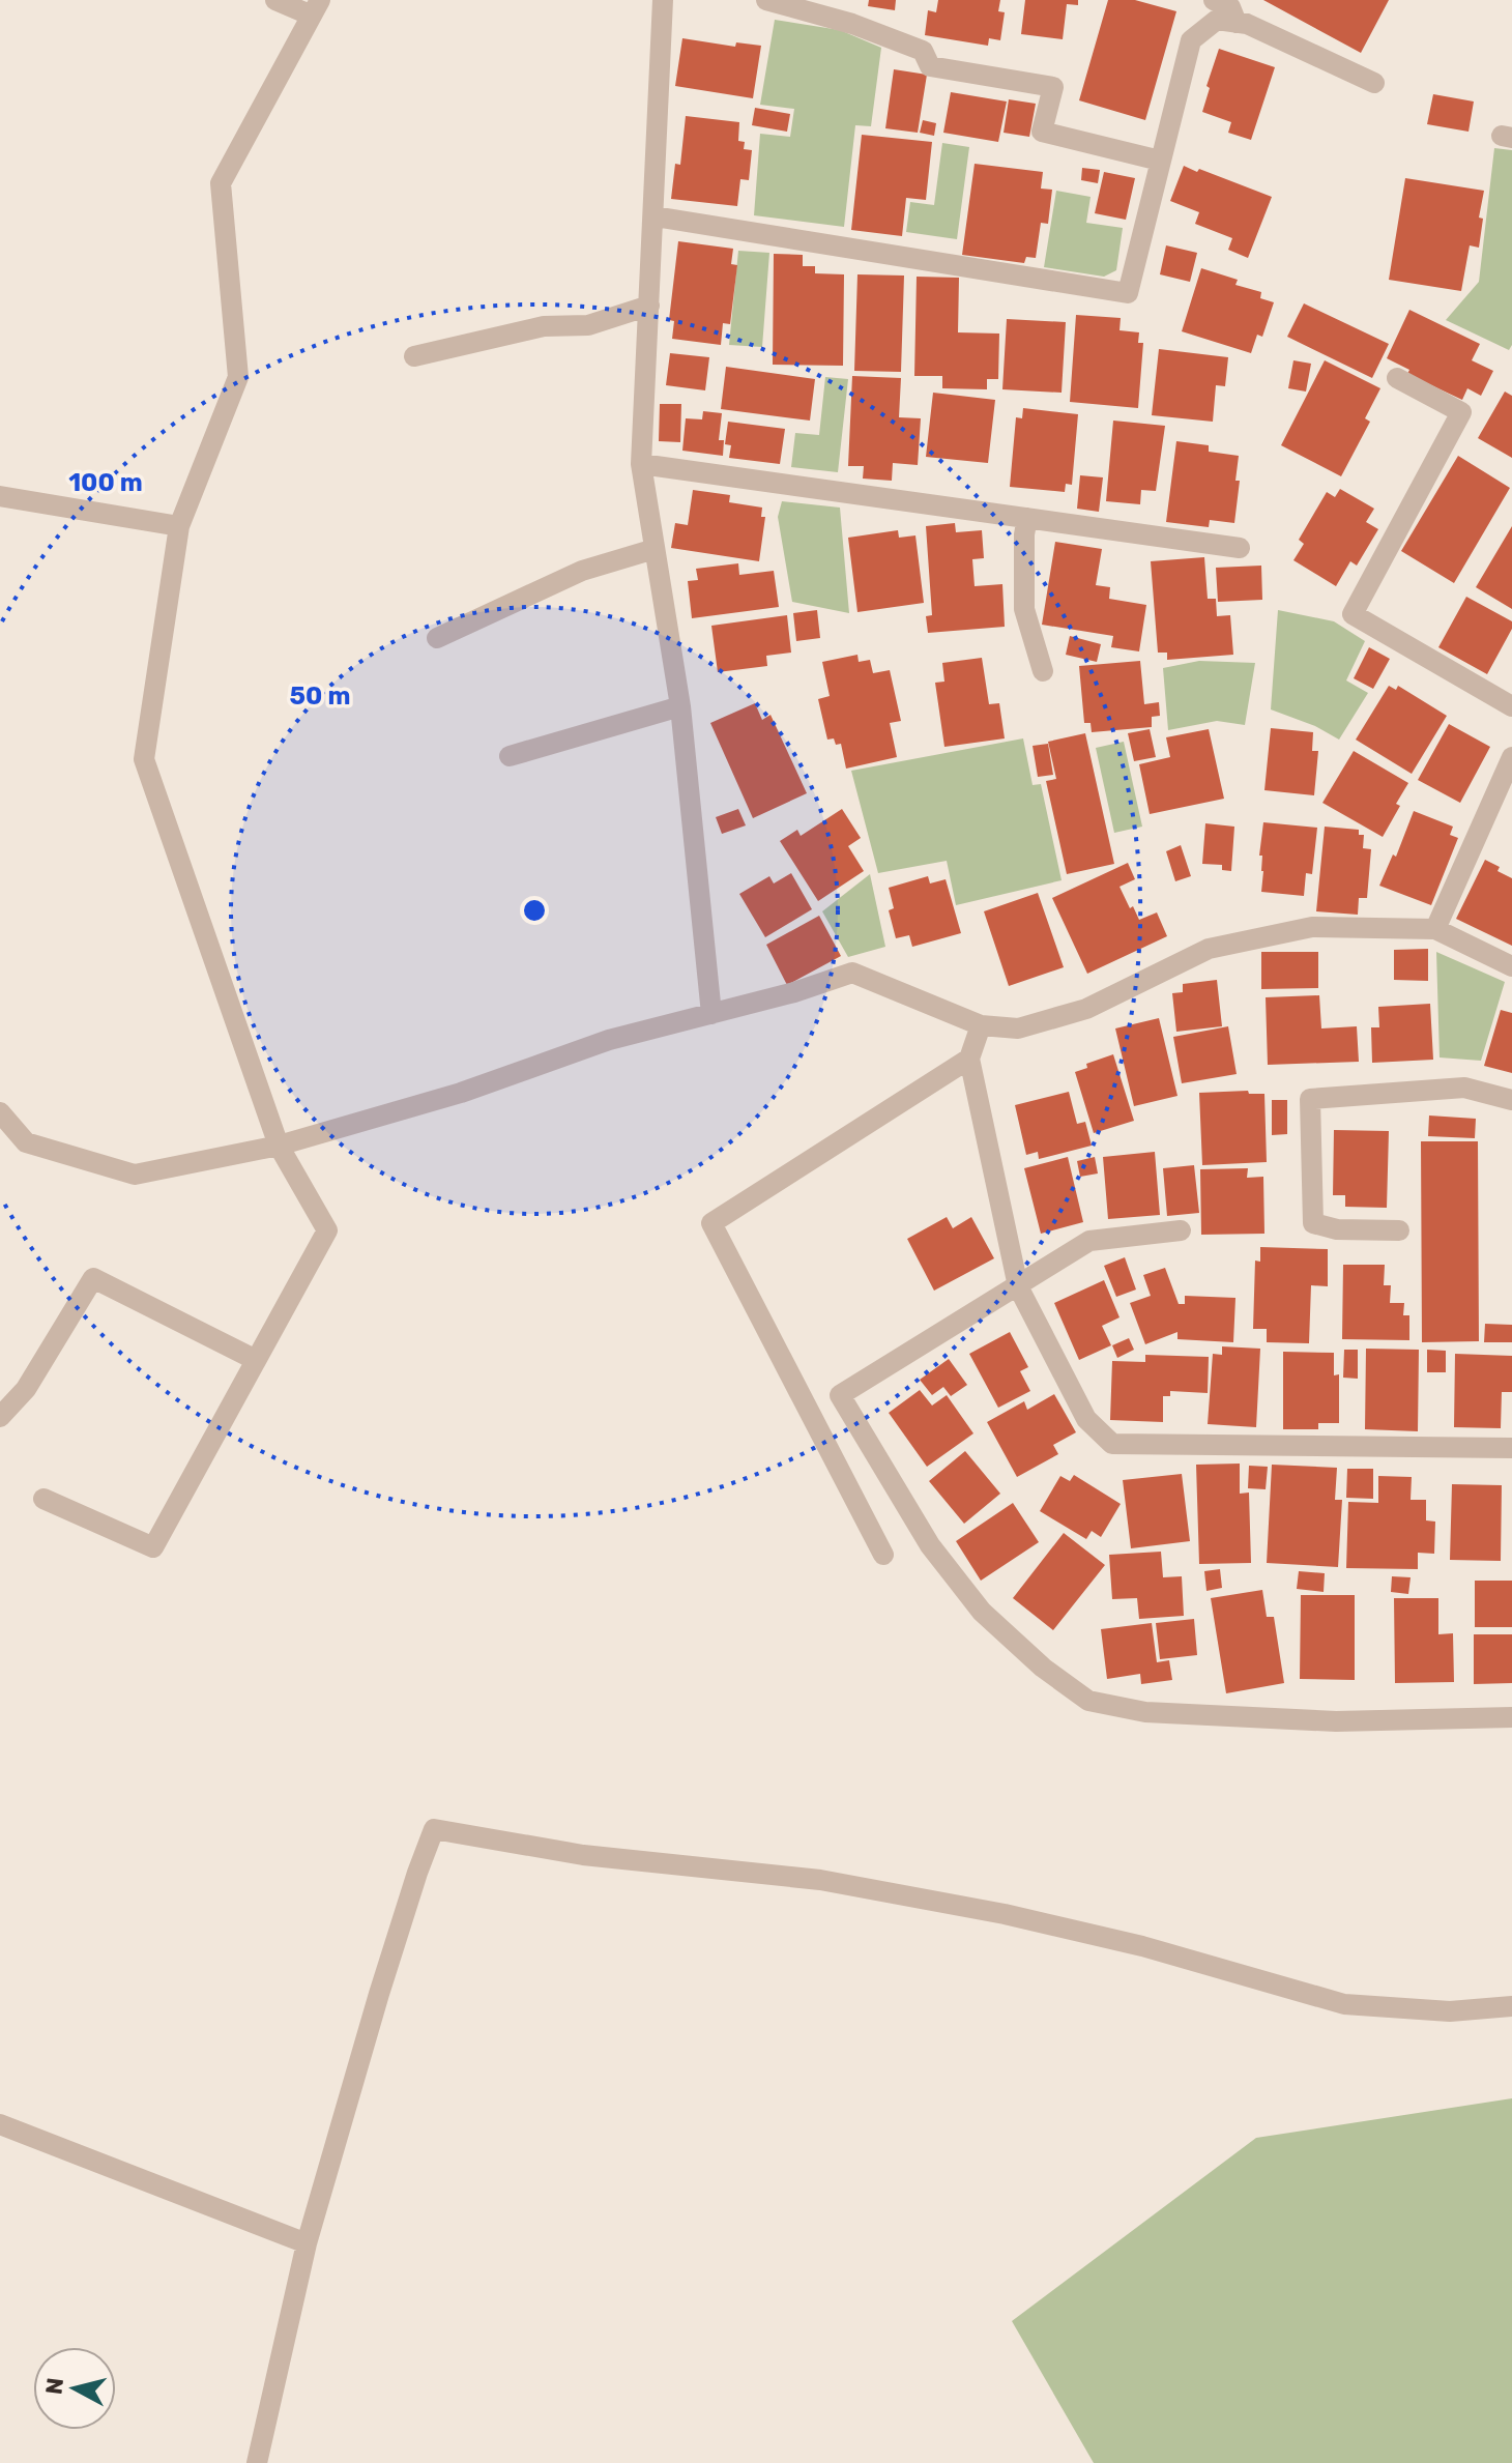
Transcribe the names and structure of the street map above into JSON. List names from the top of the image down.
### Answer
{
  "north": "left",
  "rings": ["100 m", "50 m"]
}
